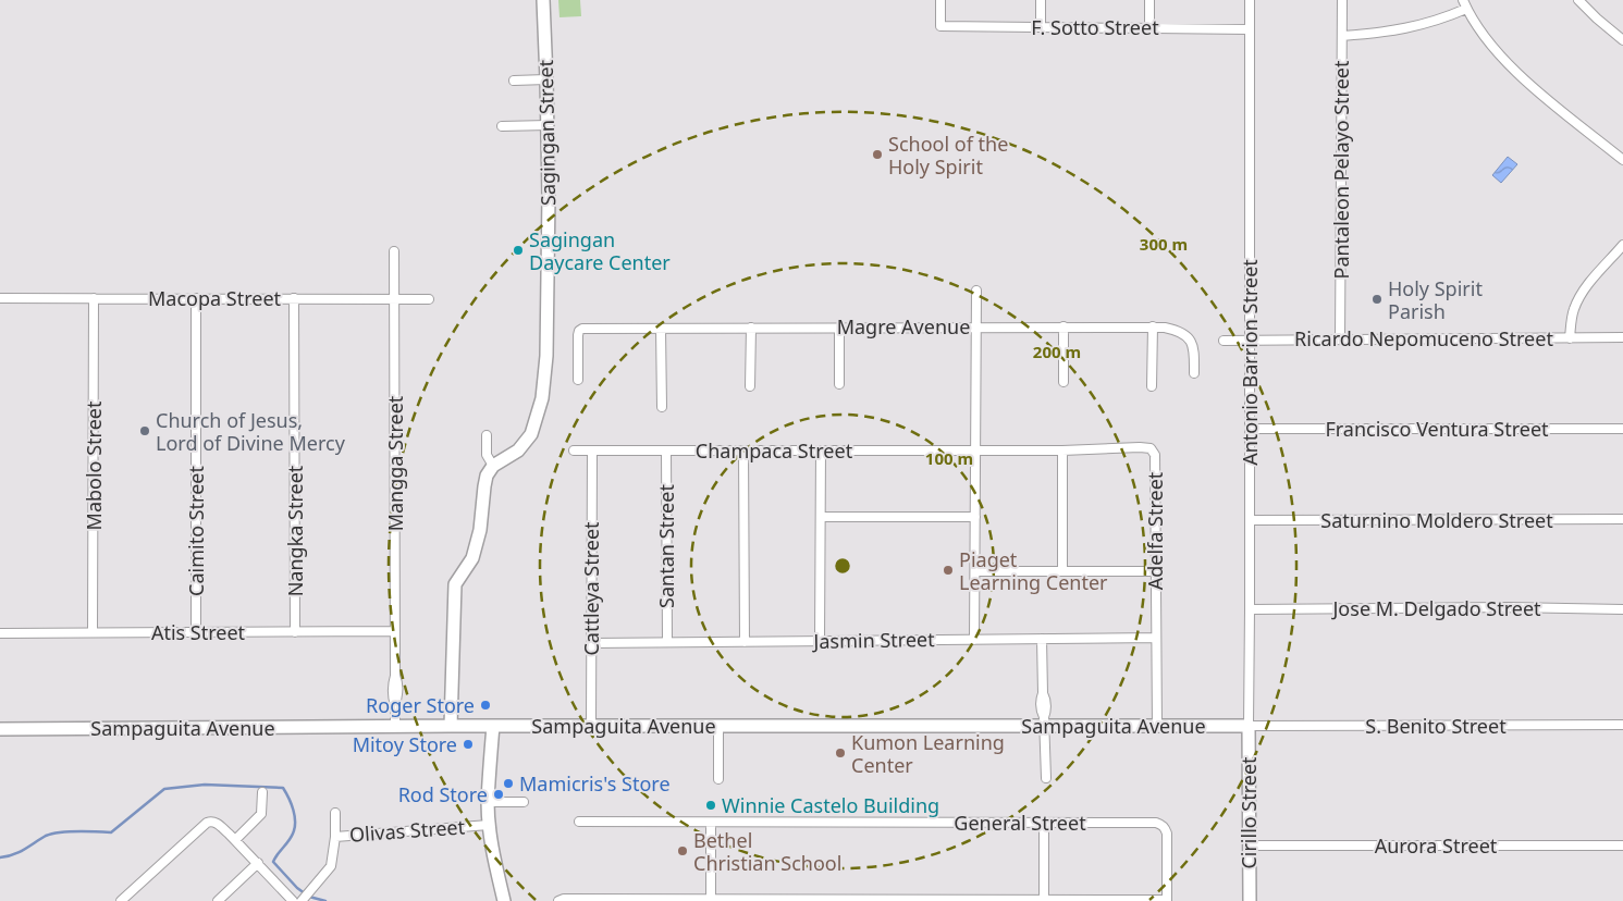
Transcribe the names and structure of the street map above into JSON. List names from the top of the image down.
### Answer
{
  "streets": {
    "main road": ["Sagingan Street", "Sampaguita Avenue", "Cirillo Street"],
    "street": [
      "F. Sotto Street",
      "Pantaleon Pelayo Street",
      "Macopa Street",
      "Magre Avenue",
      "Ricardo Nepomuceno Street",
      "Antonio Barrion Street",
      "Francisco Ventura Street",
      "Champaca Street",
      "Mangga Street",
      "Mabolo Street",
      "Saturnino Moldero Street",
      "Caimito Street",
      "Nangka Street",
      "Adelfa Street",
      "Santan Street",
      "Cattleya Street",
      "Jose M. Delgado Street",
      "Atis Street",
      "Jasmin Street",
      "S. Benito Street",
      "General Street",
      "Olivas Street",
      "Aurora Street"
    ]
  },
  "crossings": [
    ["F. Sotto Street", "Antonio Barrion Street"],
    ["Pantaleon Pelayo Street", "Ricardo Nepomuceno Street"],
    ["Macopa Street", "Mangga Street"],
    ["Macopa Street", "Mabolo Street"],
    ["Macopa Street", "Caimito Street"],
    ["Macopa Street", "Nangka Street"],
    ["Ricardo Nepomuceno Street", "Antonio Barrion Street"],
    ["Antonio Barrion Street", "Francisco Ventura Street"],
    ["Antonio Barrion Street", "Saturnino Moldero Street"],
    ["Antonio Barrion Street", "Jose M. Delgado Street"],
    ["Antonio Barrion Street", "Sampaguita Avenue"],
    ["Antonio Barrion Street", "S. Benito Street"],
    ["Antonio Barrion Street", "Cirillo Street"],
    ["Champaca Street", "Adelfa Street"],
    ["Champaca Street", "Santan Street"],
    ["Champaca Street", "Cattleya Street"],
    ["Mangga Street", "Atis Street"],
    ["Mangga Street", "Sampaguita Avenue"],
    ["Mabolo Street", "Atis Street"],
    ["Caimito Street", "Atis Street"],
    ["Nangka Street", "Atis Street"],
    ["Adelfa Street", "Jasmin Street"],
    ["Adelfa Street", "Sampaguita Avenue"],
    ["Santan Street", "Jasmin Street"],
    ["Cattleya Street", "Jasmin Street"],
    ["Cattleya Street", "Sampaguita Avenue"],
    ["Sampaguita Avenue", "S. Benito Street"],
    ["Sampaguita Avenue", "Cirillo Street"],
    ["S. Benito Street", "Cirillo Street"],
    ["Cirillo Street", "Aurora Street"]
  ],
  "places": [
    "School of the Holy Spirit",
    "Sagingan Daycare Center",
    "Holy Spirit Parish",
    "Church of Jesus, Lord of Divine Mercy",
    "Piaget Learning Center",
    "Roger Store",
    "Mitoy Store",
    "Kumon Learning Center",
    "Mamicris's Store",
    "Rod Store",
    "Winnie Castelo Building",
    "Bethel Christian School"
  ],
  "rings": ["300 m", "200 m", "100 m"]
}
